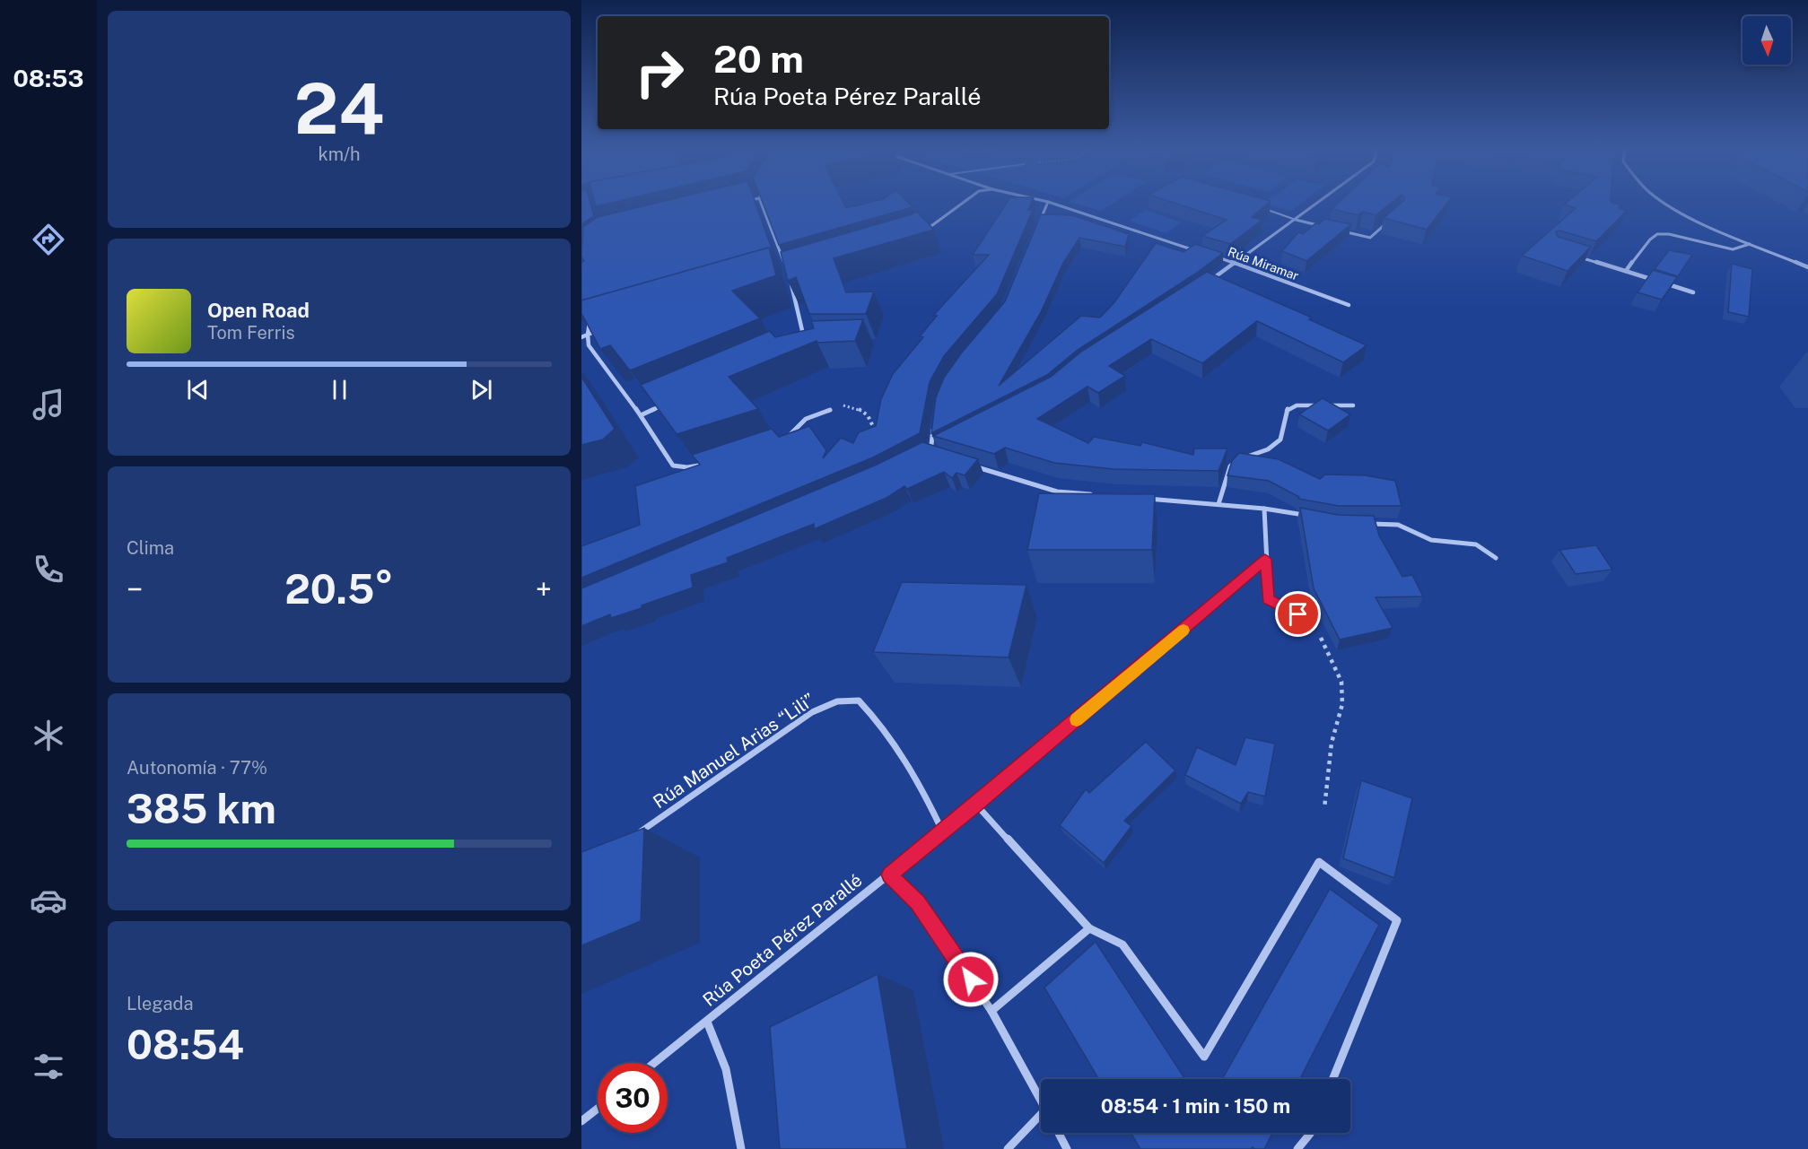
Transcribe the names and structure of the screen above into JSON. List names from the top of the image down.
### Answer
{
  "streets": {
    "street": ["Rúa Miramar", "Rúa Manuel Arias “Lili”", "Rúa Poeta Pérez Parallé"]
  },
  "crossings": [
    ["Rúa Manuel Arias “Lili”", "Rúa Poeta Pérez Parallé"]
  ],
  "north": "bottom",
  "page": {
    "tabs": "08:53",
    "tile": [
      ["24", "km/h"],
      "Clima",
      ["Autonomía · 77%", "385 km"],
      ["Llegada", "08:54"]
    ],
    "turn": ["20 m", "Rúa Poeta Pérez Parallé"],
    "song": ["Open Road", "Tom Ferris"],
    "heat": ["−", "20.5°", "+"],
    "limit": "30",
    "trip": "08:54 · 1 min · 150 m"
  }
}
